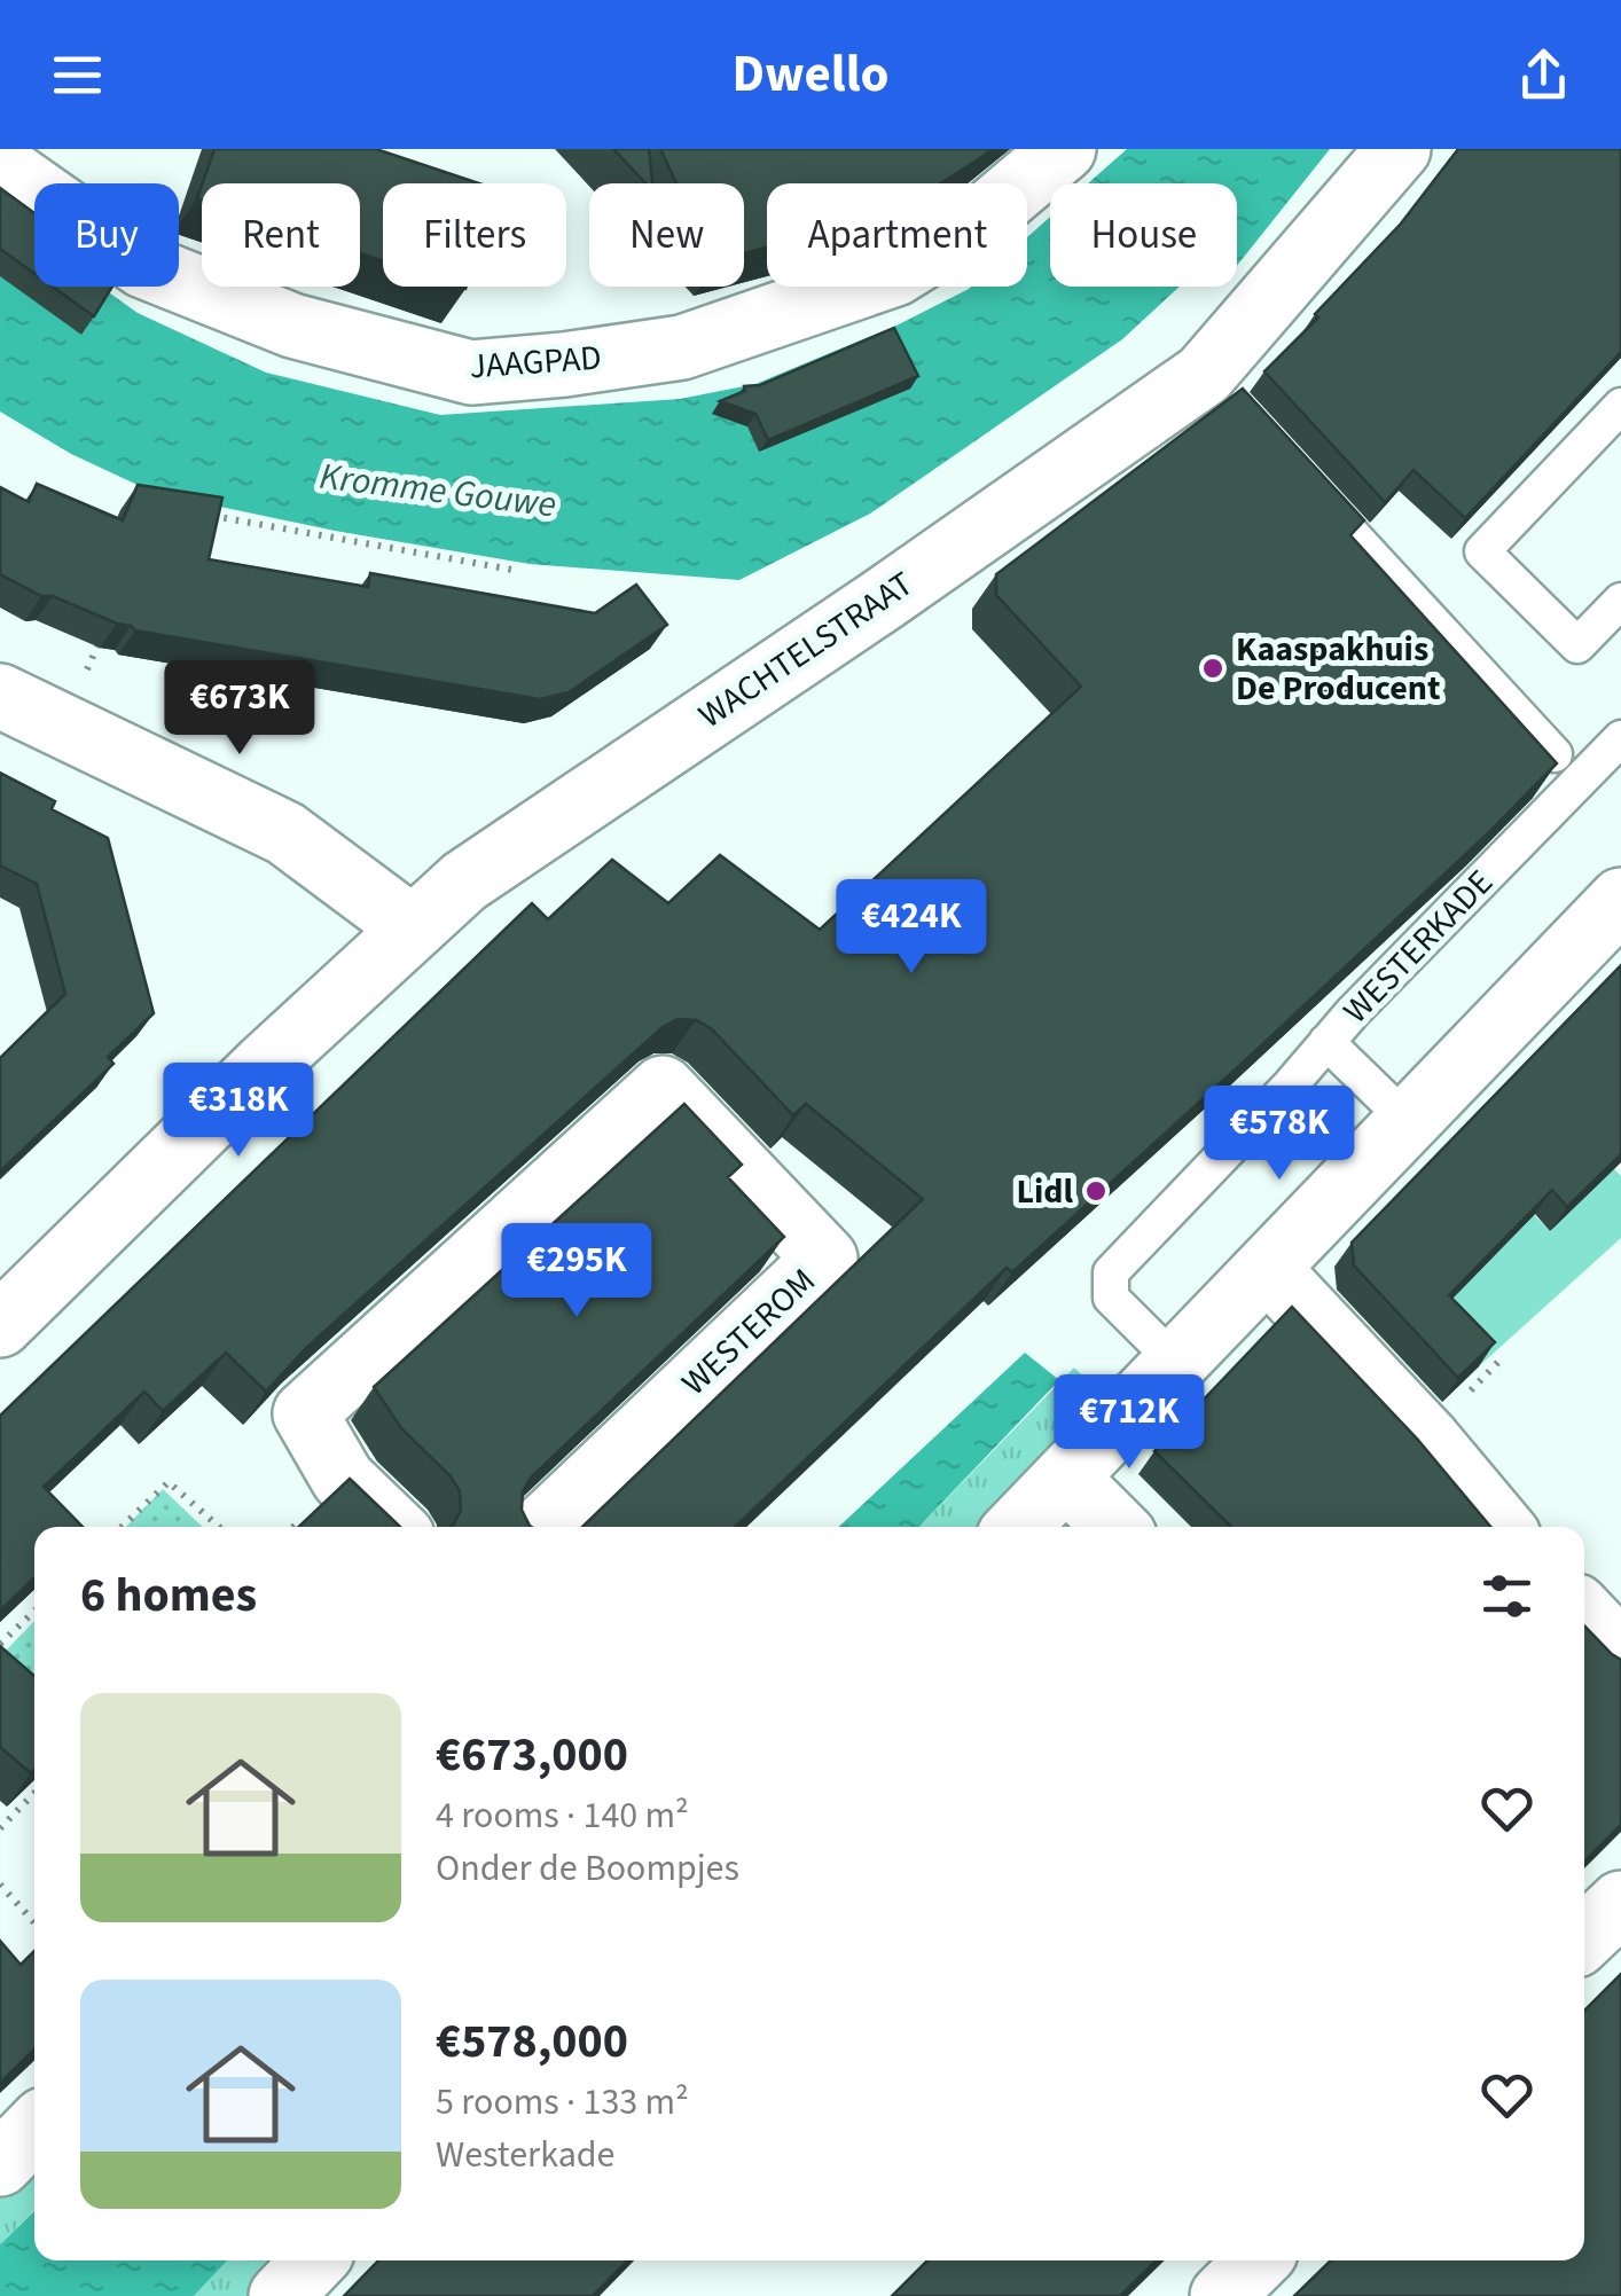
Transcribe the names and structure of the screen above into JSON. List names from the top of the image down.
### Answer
{
  "streets": {
    "street": ["JAAGPAD", "WACHTELSTRAAT", "WESTEROM"],
    "lane": ["WESTERKADE"]
  },
  "water": ["Kromme Gouwe"],
  "places": ["Kaaspakhuis De Producent", "Lidl"],
  "page": {
    "header": "Dwello",
    "chip": [
      "Buy",
      "Rent",
      "Filters",
      "New",
      "Apartment",
      "House"
    ],
    "price": [
      "€673K",
      "€424K",
      "€318K",
      "€578K",
      "€295K",
      "€712K"
    ],
    "heading": "6 homes",
    "list": [
      {
        "name": "€673,000",
        "note": "4 rooms · 140 m² · Onder de Boompjes"
      },
      {
        "name": "€578,000",
        "note": "5 rooms · 133 m² · Westerkade"
      }
    ]
  }
}
